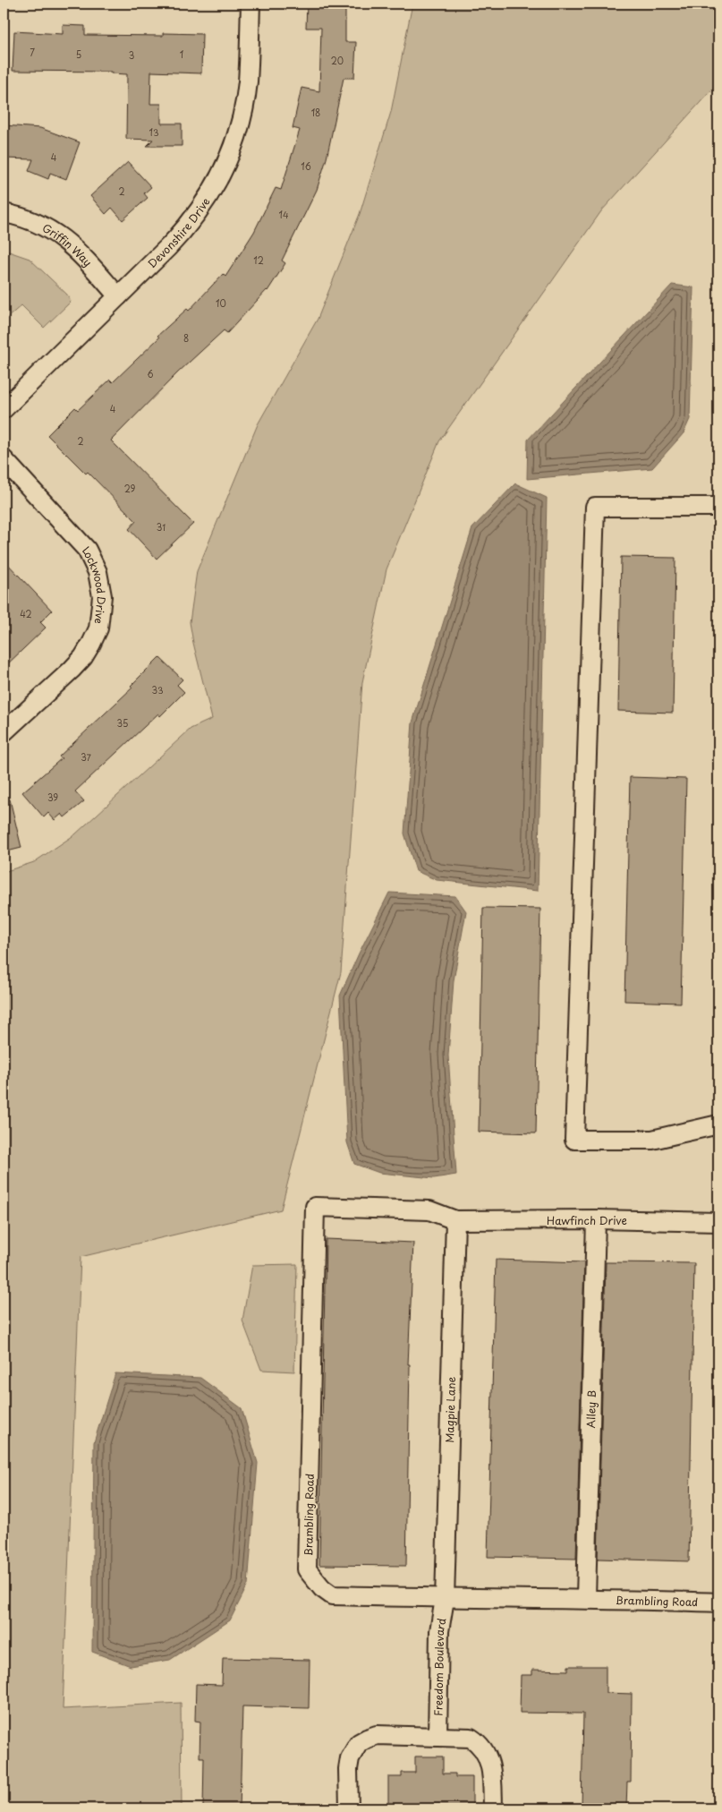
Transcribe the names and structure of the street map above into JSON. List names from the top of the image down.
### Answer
{
  "streets": {
    "street": [
      "Devonshire Drive",
      "Griffin Way",
      "Lockwood Drive",
      "Hawfinch Drive",
      "Magpie Lane",
      "Alley B",
      "Brambling Road",
      "Freedom Boulevard"
    ]
  },
  "crossings": [
    ["Devonshire Drive", "Griffin Way"],
    ["Hawfinch Drive", "Magpie Lane"],
    ["Hawfinch Drive", "Alley B"],
    ["Hawfinch Drive", "Brambling Road"],
    ["Magpie Lane", "Brambling Road"],
    ["Magpie Lane", "Freedom Boulevard"],
    ["Alley B", "Brambling Road"],
    ["Brambling Road", "Freedom Boulevard"]
  ],
  "house_numbers": [
    "7",
    "5",
    "1",
    "3",
    "20",
    "18",
    "13",
    "4",
    "16",
    "2",
    "14",
    "12",
    "10",
    "8",
    "6",
    "4",
    "2",
    "29",
    "31",
    "42",
    "33",
    "35",
    "37",
    "39"
  ]
}
